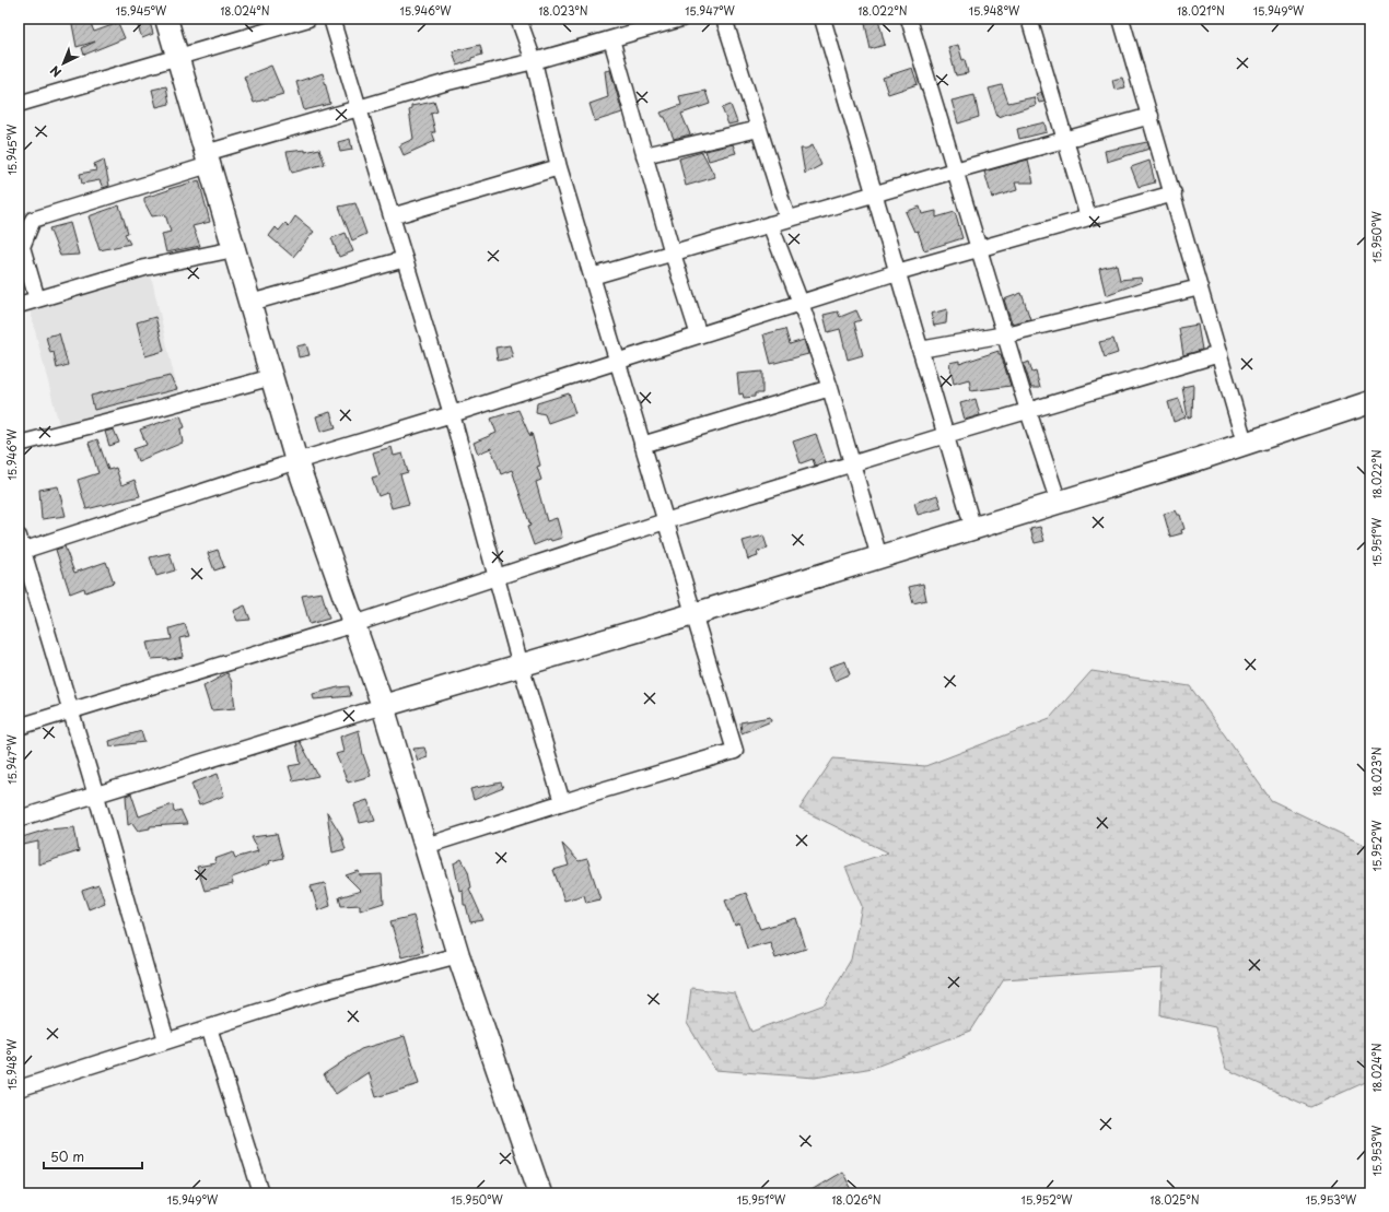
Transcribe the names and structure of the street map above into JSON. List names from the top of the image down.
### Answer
{
  "scale_bar": "50 m",
  "north": "bottom left",
  "coordinates": [
    "15.945°W",
    "18.024°N",
    "15.946°W",
    "18.023°N",
    "15.947°W",
    "18.022°N",
    "15.948°W",
    "18.021°N",
    "15.949°W",
    "15.950°W",
    "15.951°W",
    "15.952°W",
    "15.953°W",
    "18.026°N",
    "18.025°N"
  ]
}
